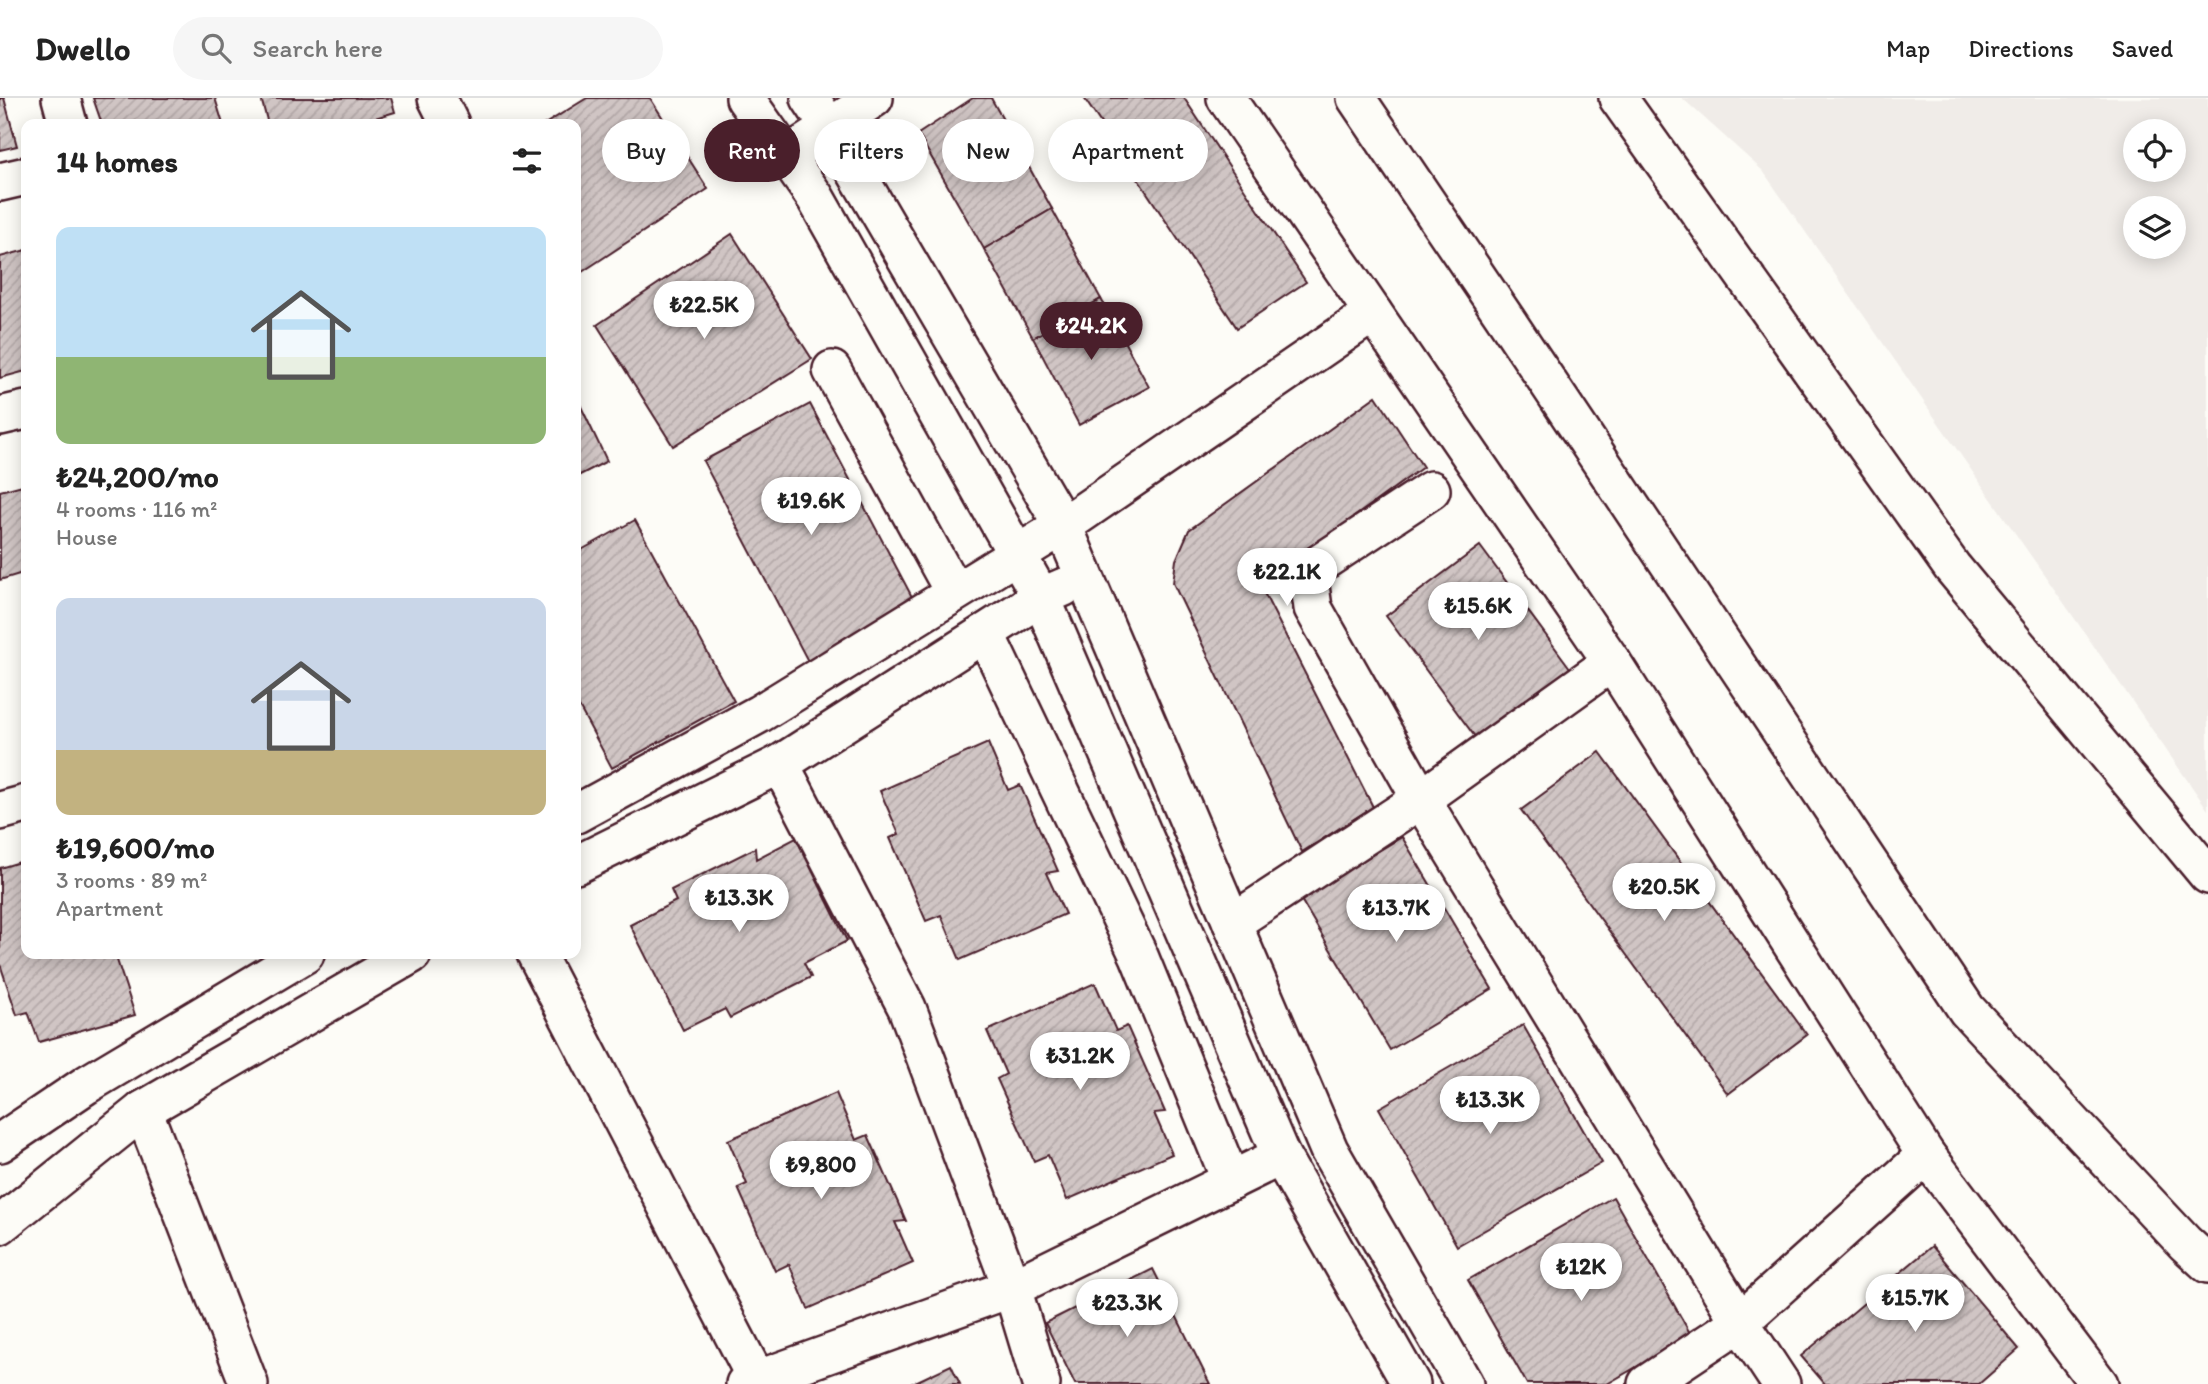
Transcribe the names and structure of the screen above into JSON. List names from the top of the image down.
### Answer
{
  "page": {
    "header": "Dwello",
    "search": "Search here",
    "nav": ["Map", "Directions", "Saved"],
    "chip": [
      "Buy",
      "Rent",
      "Filters",
      "New",
      "Apartment"
    ],
    "heading": "14 homes",
    "list": [
      {
        "name": "₺24,200/mo",
        "note": "4 rooms · 116 m² · House"
      },
      {
        "name": "₺19,600/mo",
        "note": "3 rooms · 89 m² · Apartment"
      }
    ],
    "price": [
      "₺22.5K",
      "₺24.2K",
      "₺19.6K",
      "₺22.1K",
      "₺15.6K",
      "₺20.5K",
      "₺13.3K",
      "₺13.7K",
      "₺31.2K",
      "₺13.3K",
      "₺9,800",
      "₺12K",
      "₺15.7K",
      "₺23.3K"
    ]
  }
}
